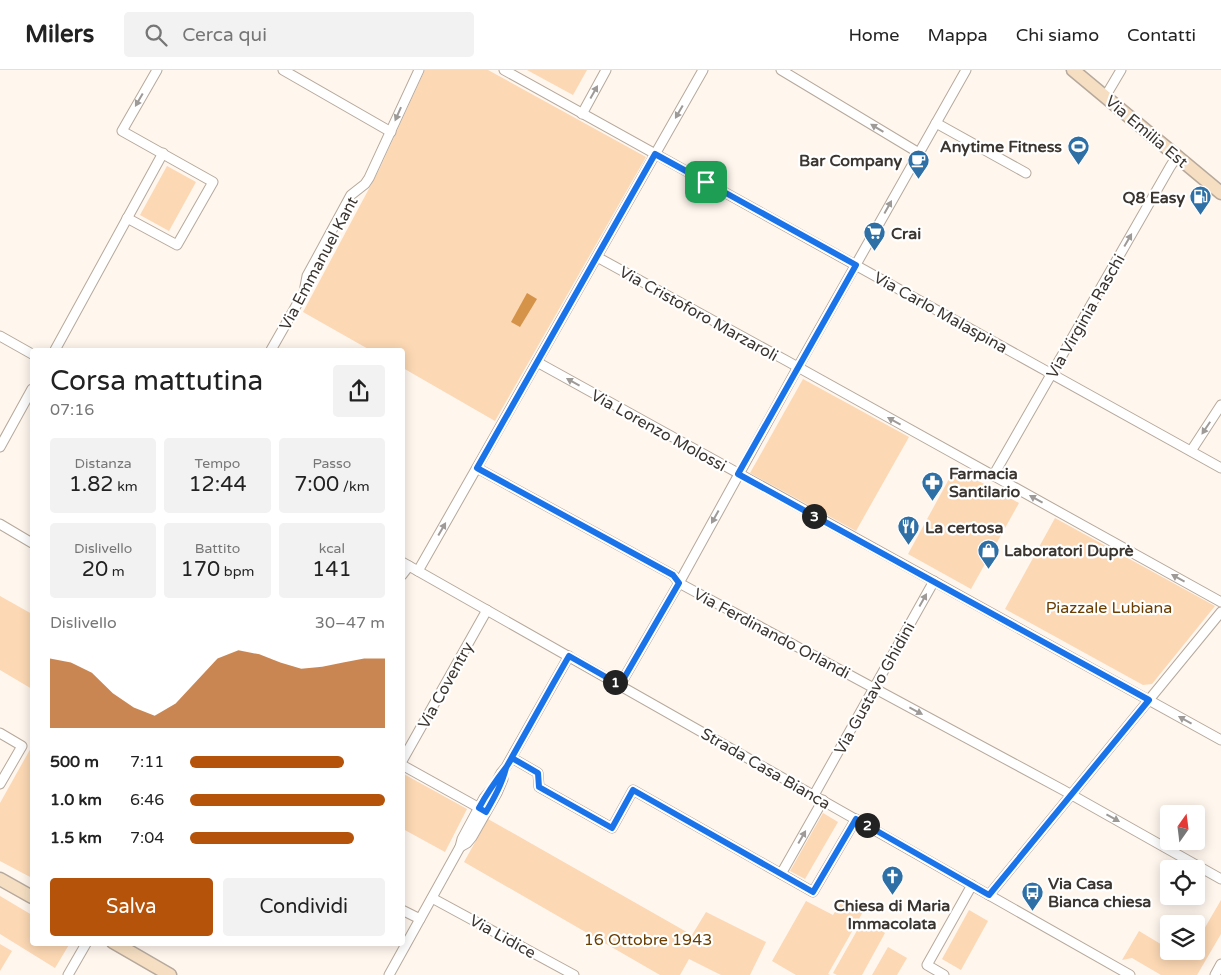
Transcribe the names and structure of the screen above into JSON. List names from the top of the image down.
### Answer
{
  "streets": {
    "main road": ["Via Emilia Est"],
    "street": [
      "Via Emmanuel Kant",
      "Via Carlo Malaspina",
      "Via Cristoforo Marzaroli",
      "Via Virginia Raschi",
      "Via Lorenzo Molossi",
      "Via Ferdinando Orlandi",
      "Via Coventry",
      "Via Gustavo Ghidini",
      "Strada Casa Bianca",
      "Via Lidice"
    ]
  },
  "crossings": [
    ["Via Emilia Est", "Via Virginia Raschi"],
    ["Via Carlo Malaspina", "Via Virginia Raschi"],
    ["Via Cristoforo Marzaroli", "Via Virginia Raschi"],
    ["Via Lorenzo Molossi", "Via Gustavo Ghidini"],
    ["Via Ferdinando Orlandi", "Via Gustavo Ghidini"],
    ["Via Coventry", "Strada Casa Bianca"],
    ["Via Gustavo Ghidini", "Strada Casa Bianca"]
  ],
  "one_way": [
    "Via Cristoforo Marzaroli",
    "Via Virginia Raschi",
    "Via Lorenzo Molossi",
    "Via Ferdinando Orlandi",
    "Via Gustavo Ghidini"
  ],
  "parks": ["Piazzale Lubiana", "16 Ottobre 1943"],
  "places": {
    "sports": ["Anytime Fitness"],
    "cafe": ["Bar Company"],
    "fuel station": ["Q8 Easy"],
    "supermarket": ["Crai"],
    "pharmacy": ["Farmacia Santilario"],
    "restaurant": ["La certosa"],
    "shop": ["Laboratori Duprè"],
    "church": ["Chiesa di Maria Immacolata"],
    "bus stop": ["Via Casa Bianca chiesa"]
  },
  "north": "top",
  "page": {
    "header": "Milers",
    "search": "Cerca qui",
    "nav": [
      "Home",
      "Mappa",
      "Chi siamo",
      "Contatti"
    ],
    "heading": ["Corsa mattutina", "07:16"],
    "stats": [
      ["Distanza", "1.82 km"],
      ["Tempo", "12:44"],
      ["Passo", "7:00 /km"],
      ["Dislivello", "20 m"],
      ["Battito", "170 bpm"],
      ["kcal", "141"]
    ],
    "pins": ["3", "1", "2"],
    "chart": ["Dislivello", "30–47 m"],
    "list": [
      {
        "name": "500 m",
        "note": "7:11"
      },
      {
        "name": "1.0 km",
        "note": "6:46"
      },
      {
        "name": "1.5 km",
        "note": "7:04"
      }
    ],
    "buttons": ["Salva", "Condividi"]
  }
}
